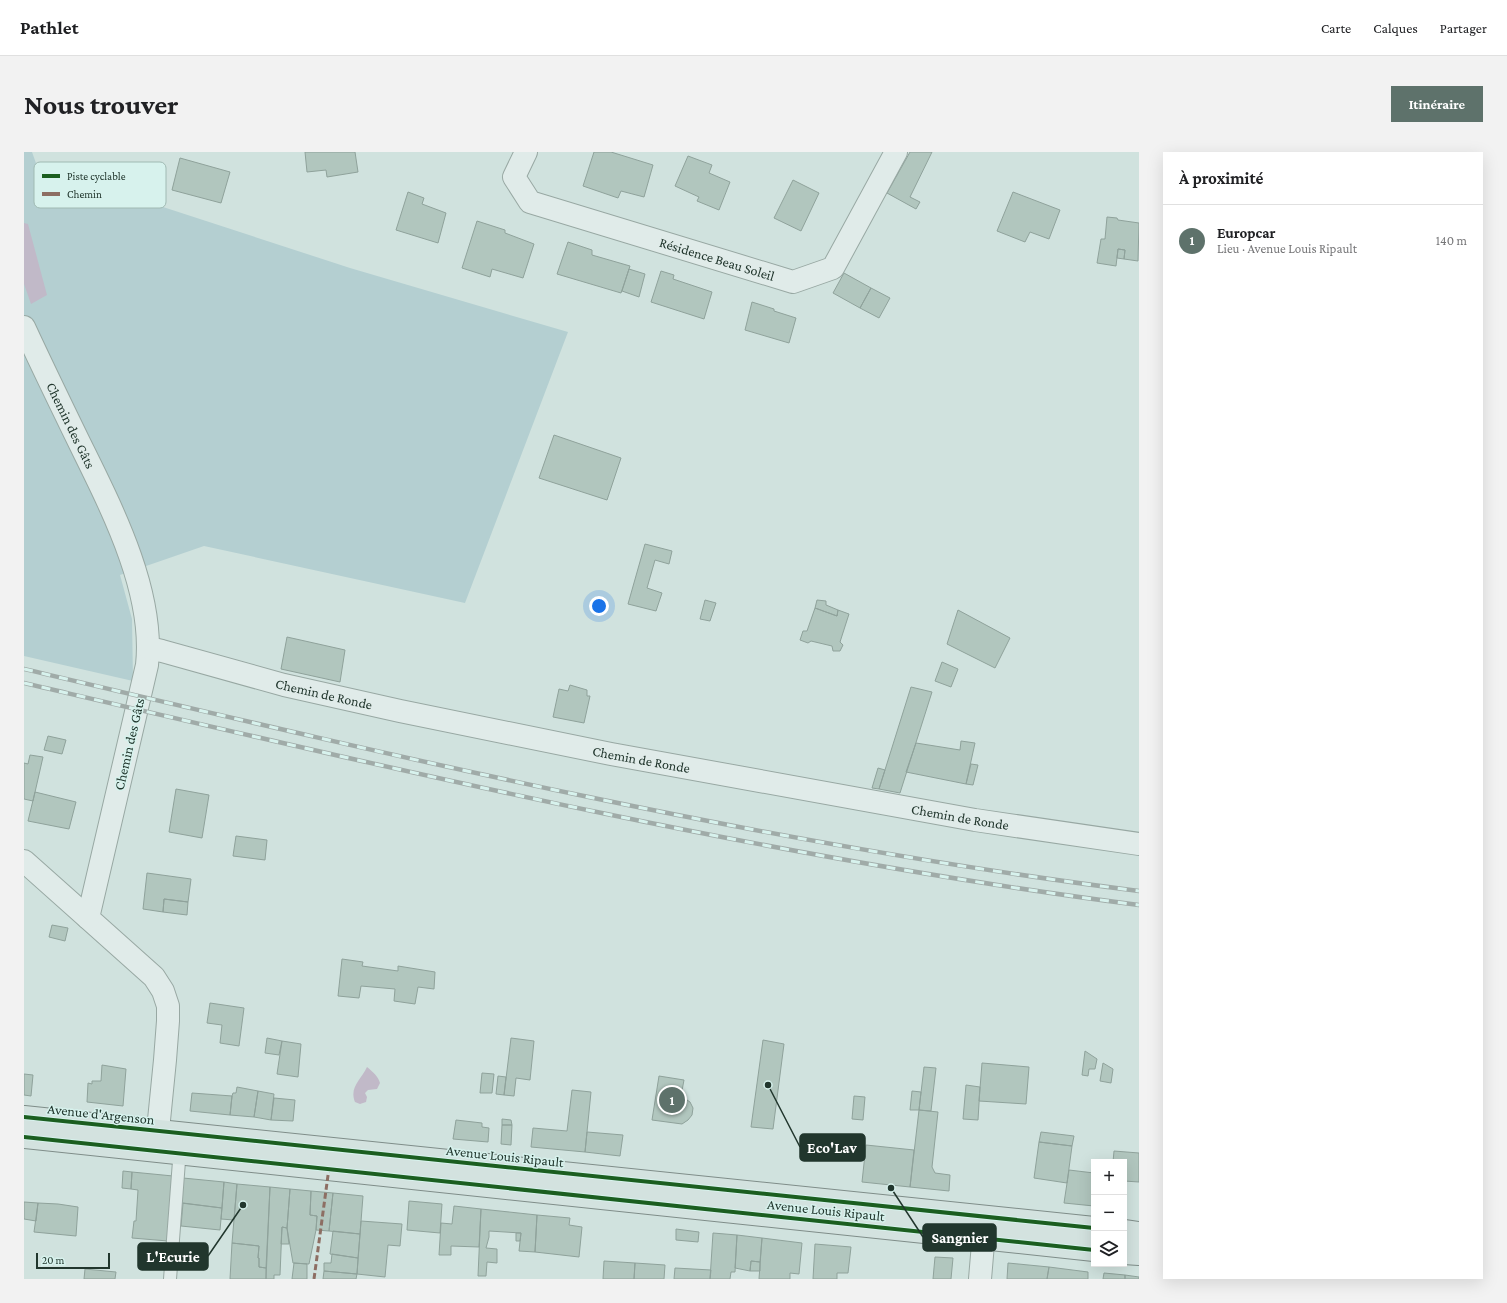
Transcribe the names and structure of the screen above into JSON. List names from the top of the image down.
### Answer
{
  "streets": {
    "main road": ["Avenue d'Argenson", "Avenue Louis Ripault"],
    "street": ["Résidence Beau Soleil", "Chemin des Gâts", "Chemin de Ronde"]
  },
  "crossings": [
    ["Chemin des Gâts", "Chemin de Ronde"],
    ["Avenue d'Argenson", "Avenue Louis Ripault"]
  ],
  "places": ["Eco'Lav", "Sangnier", "L'Ecurie"],
  "legend": ["Piste cyclable", "Chemin"],
  "scale_bar": "20 m",
  "page": {
    "header": "Pathlet",
    "nav": ["Carte", "Calques", "Partager"],
    "buttons": "Itinéraire",
    "title": "Nous trouver",
    "heading": "À proximité",
    "list": [
      {
        "mark": "1",
        "name": "Europcar",
        "note": "Lieu · Avenue Louis Ripault",
        "value": "140 m"
      }
    ],
    "pins": "1",
    "map_buttons": ["+", "−"],
    "scale": "20 m"
  }
}
